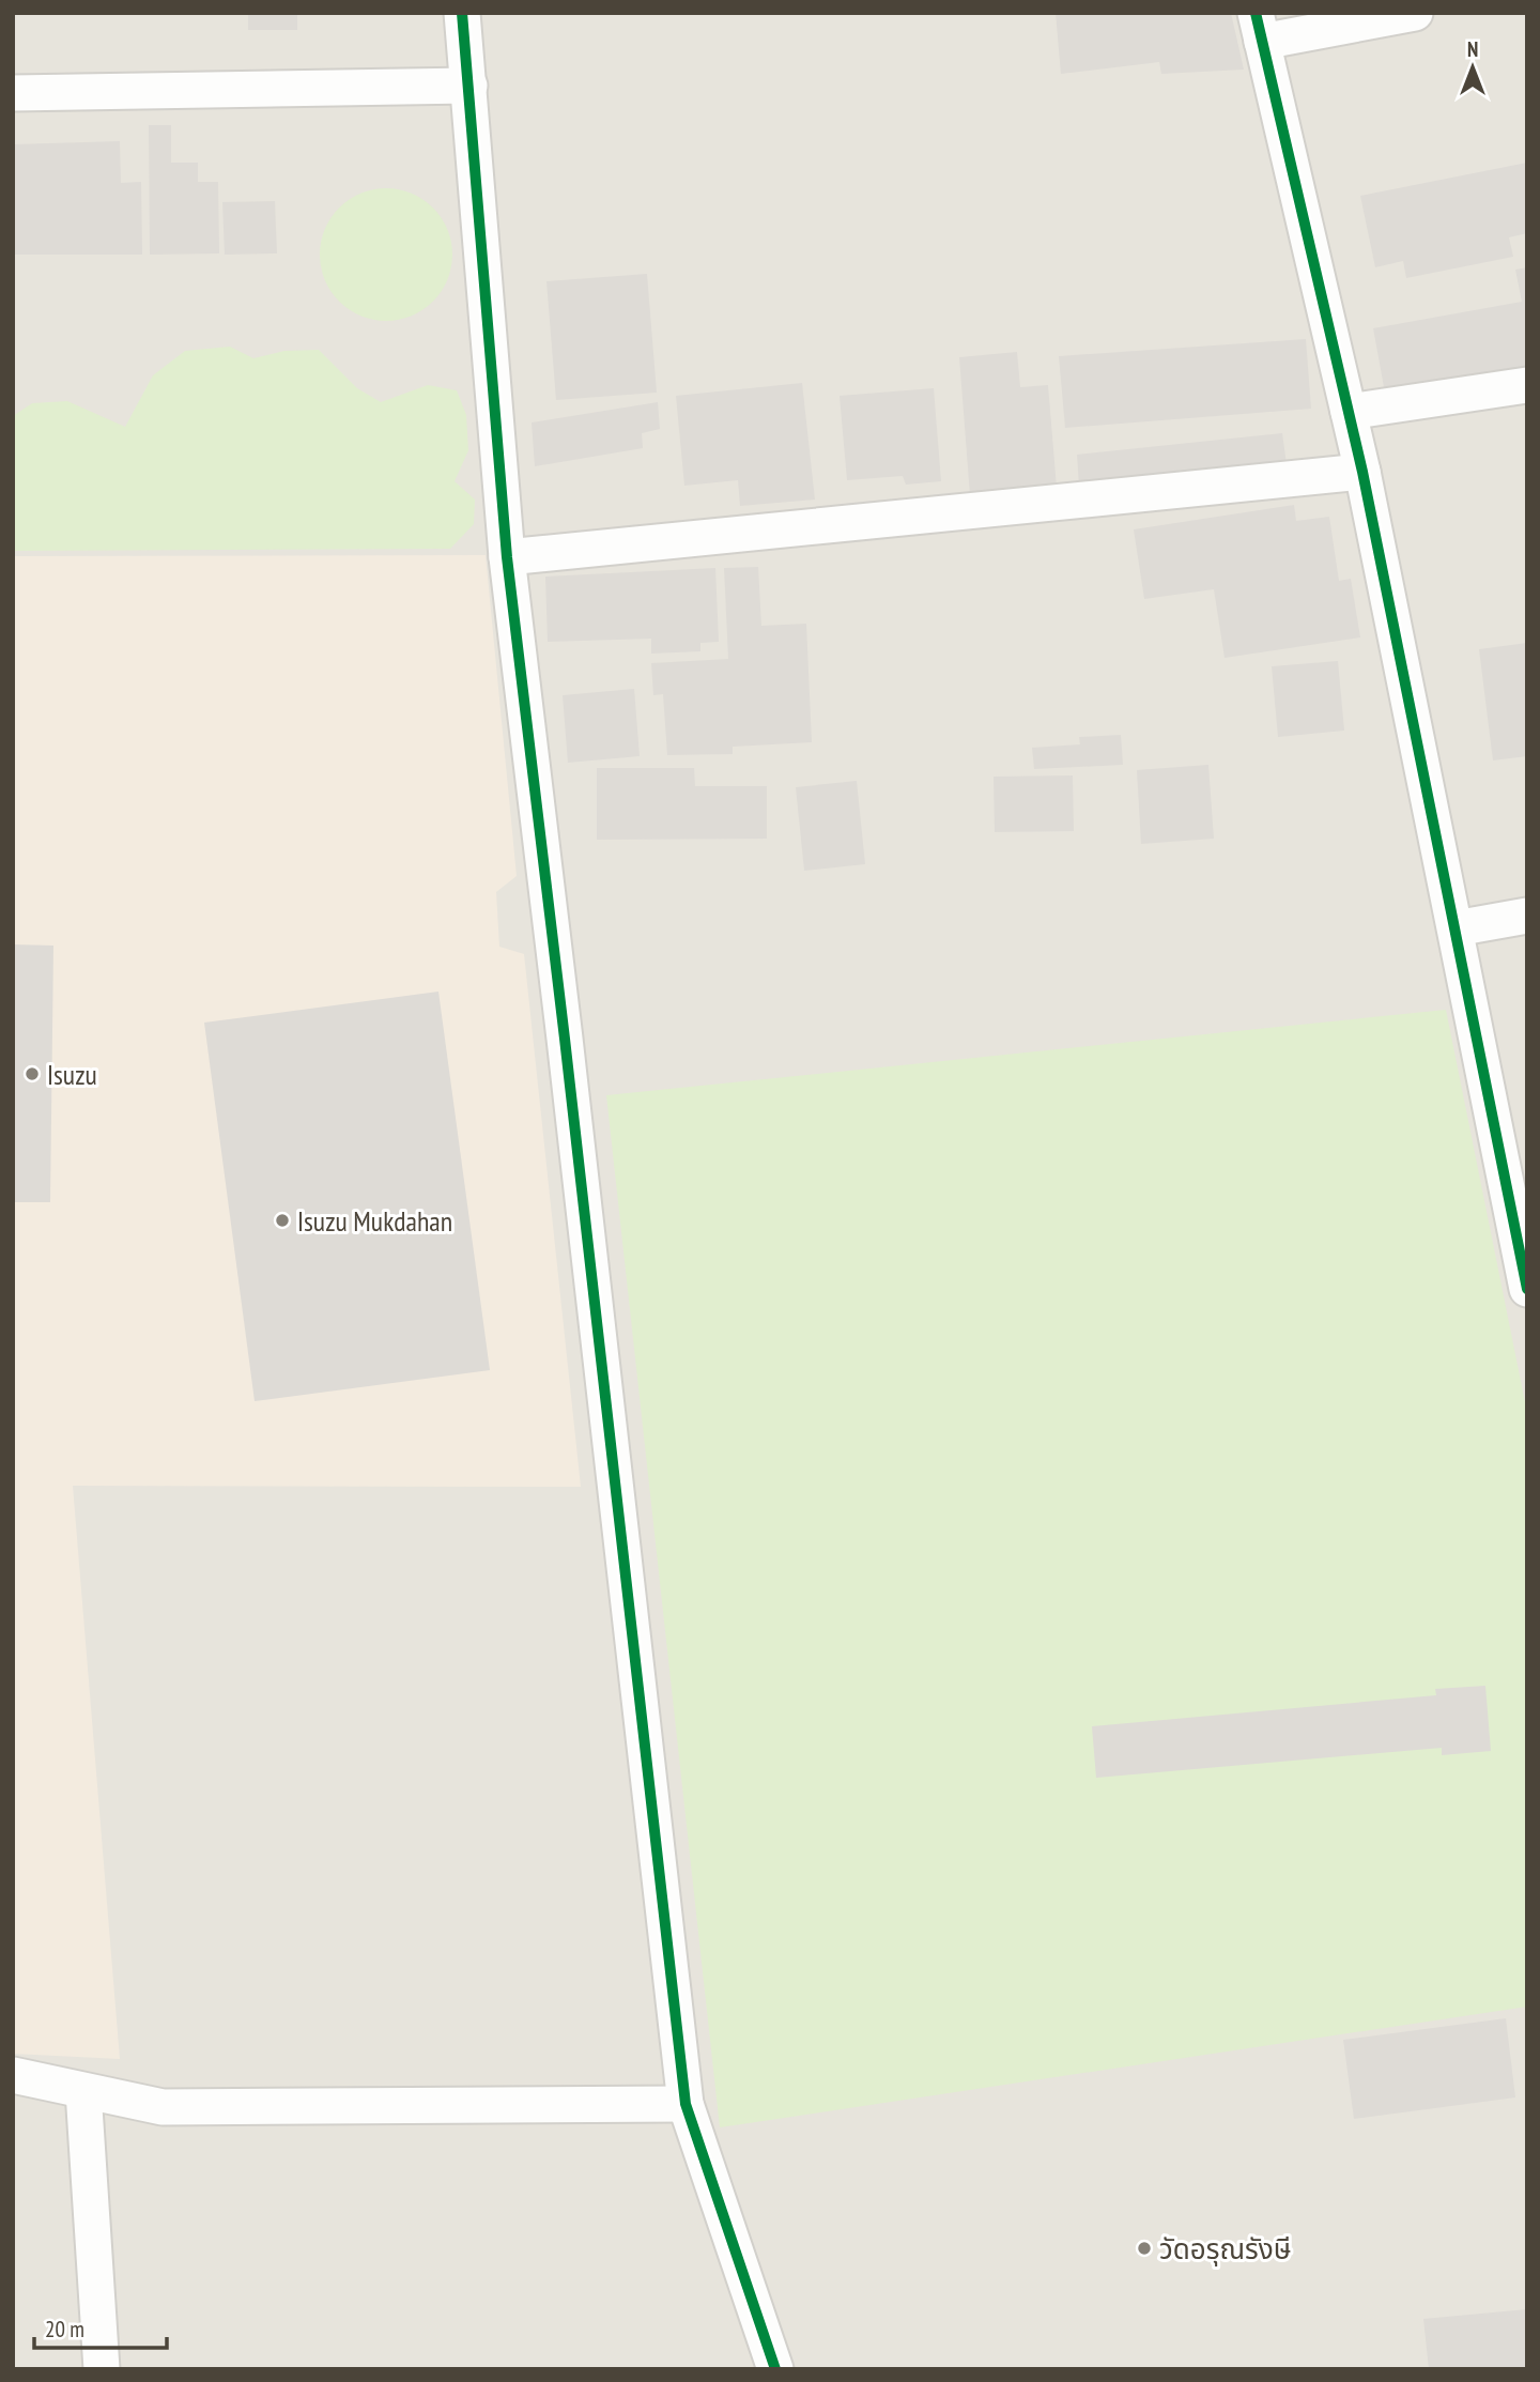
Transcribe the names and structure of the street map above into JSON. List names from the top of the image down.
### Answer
{
  "places": ["Isuzu", "Isuzu Mukdahan", "วัดอรุณรังษี"],
  "scale_bar": "20 m",
  "north": "top"
}
